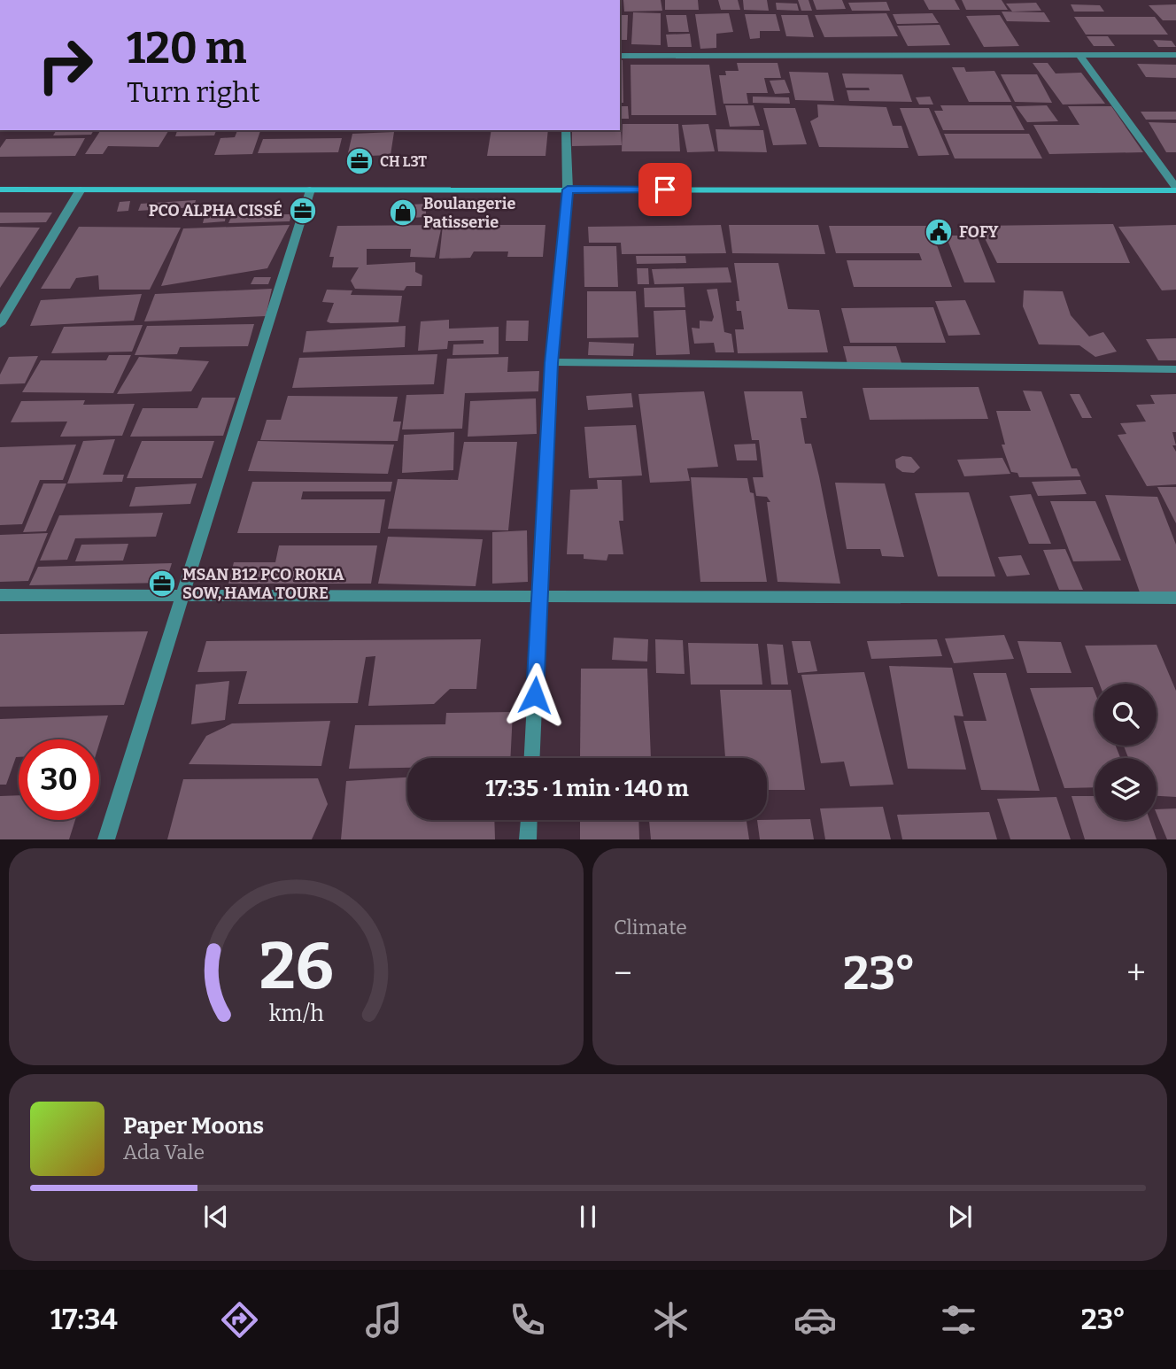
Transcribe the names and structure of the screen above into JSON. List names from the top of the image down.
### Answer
{
  "places": {
    "office": ["CH L3T", "PCO ALPHA CISSÉ", "MSAN B12 PCO ROKIA SOW, HAMA TOURE"],
    "shop": ["Boulangerie Patisserie"],
    "public building": ["FOFY"]
  },
  "page": {
    "turn": ["120 m", "Turn right"],
    "limit": "30",
    "trip": "17:35 · 1 min · 140 m",
    "tile": "Climate",
    "heat": ["−", "23°", "+"],
    "song": ["Paper Moons", "Ada Vale"],
    "tabs": ["17:34", "23°"],
    "gauge": ["26", "km/h"]
  }
}
